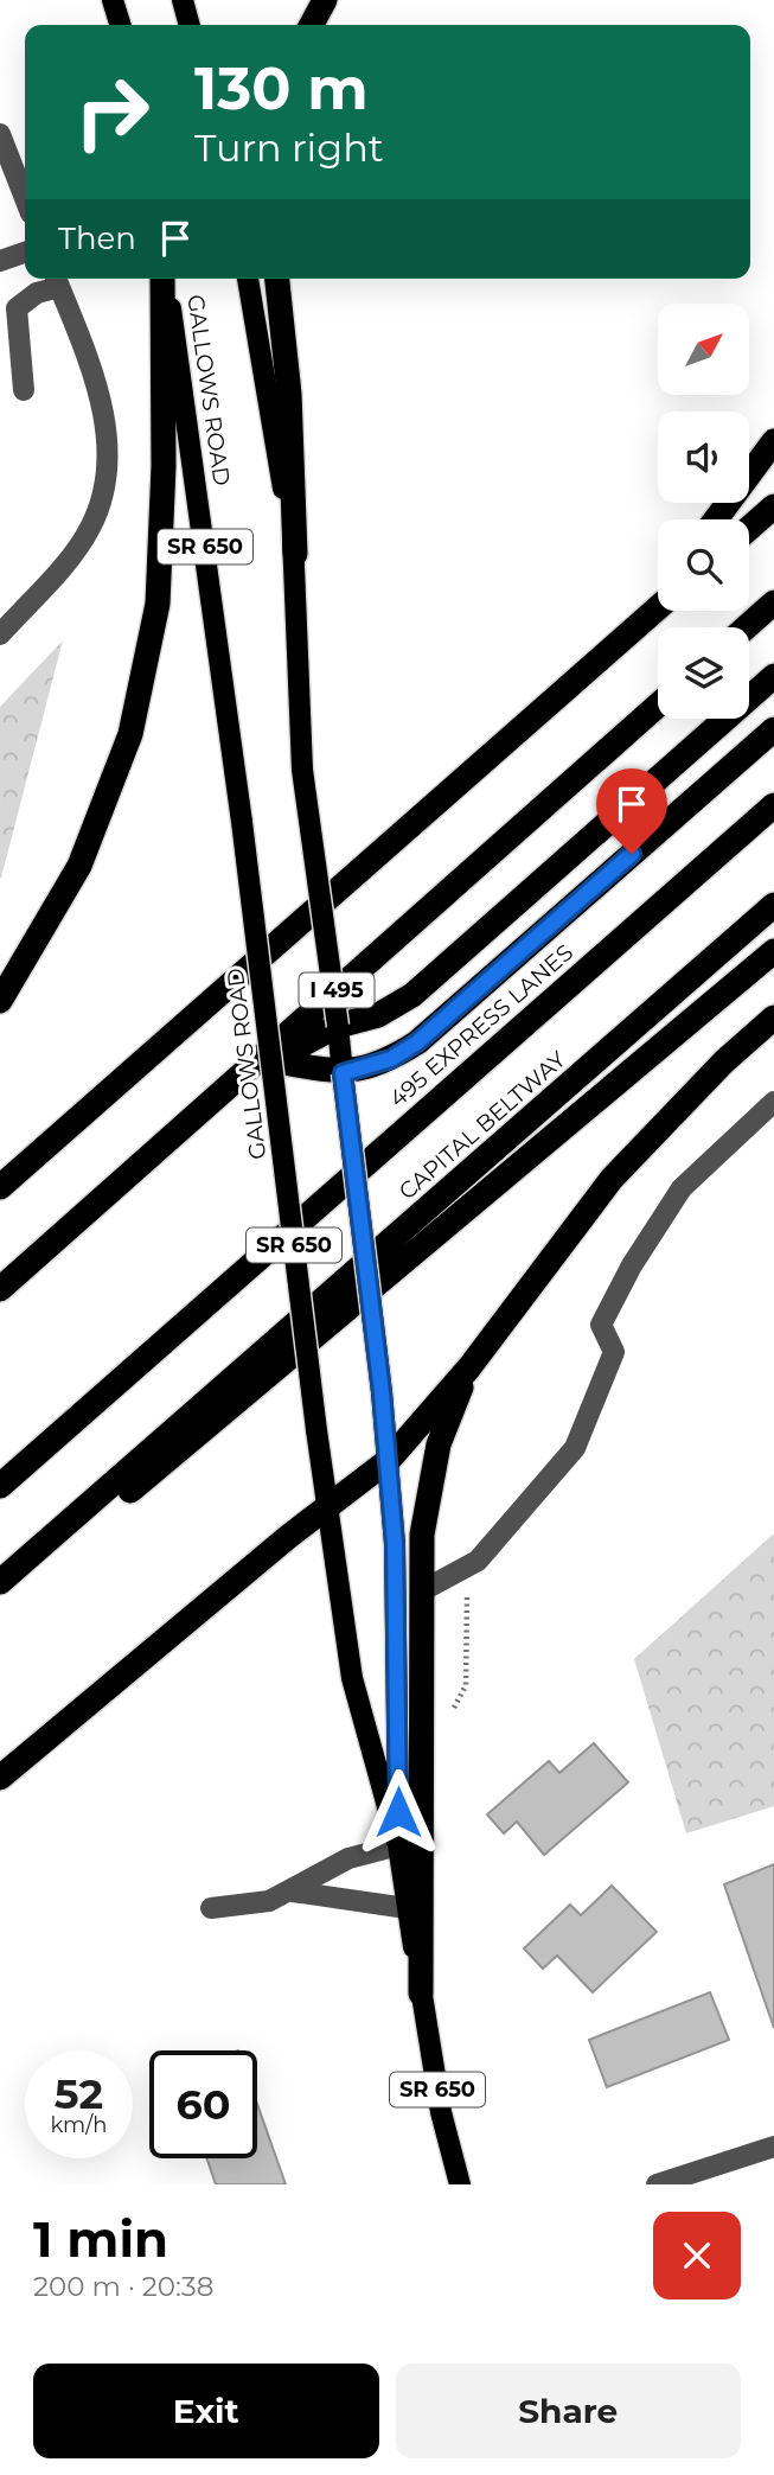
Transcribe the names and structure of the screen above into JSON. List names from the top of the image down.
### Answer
{
  "streets": {
    "highway": ["I 495", "495 EXPRESS LANES", "CAPITAL BELTWAY"],
    "main road": ["GALLOWS ROAD", "SR 650"]
  },
  "north": "top right",
  "page": {
    "turn": ["130 m", "Turn right"],
    "then": "Then",
    "speed": "52 km/h",
    "limit": "60",
    "heading": ["1 min", "200 m · 20:38"],
    "buttons": ["Exit", "Share"]
  }
}
